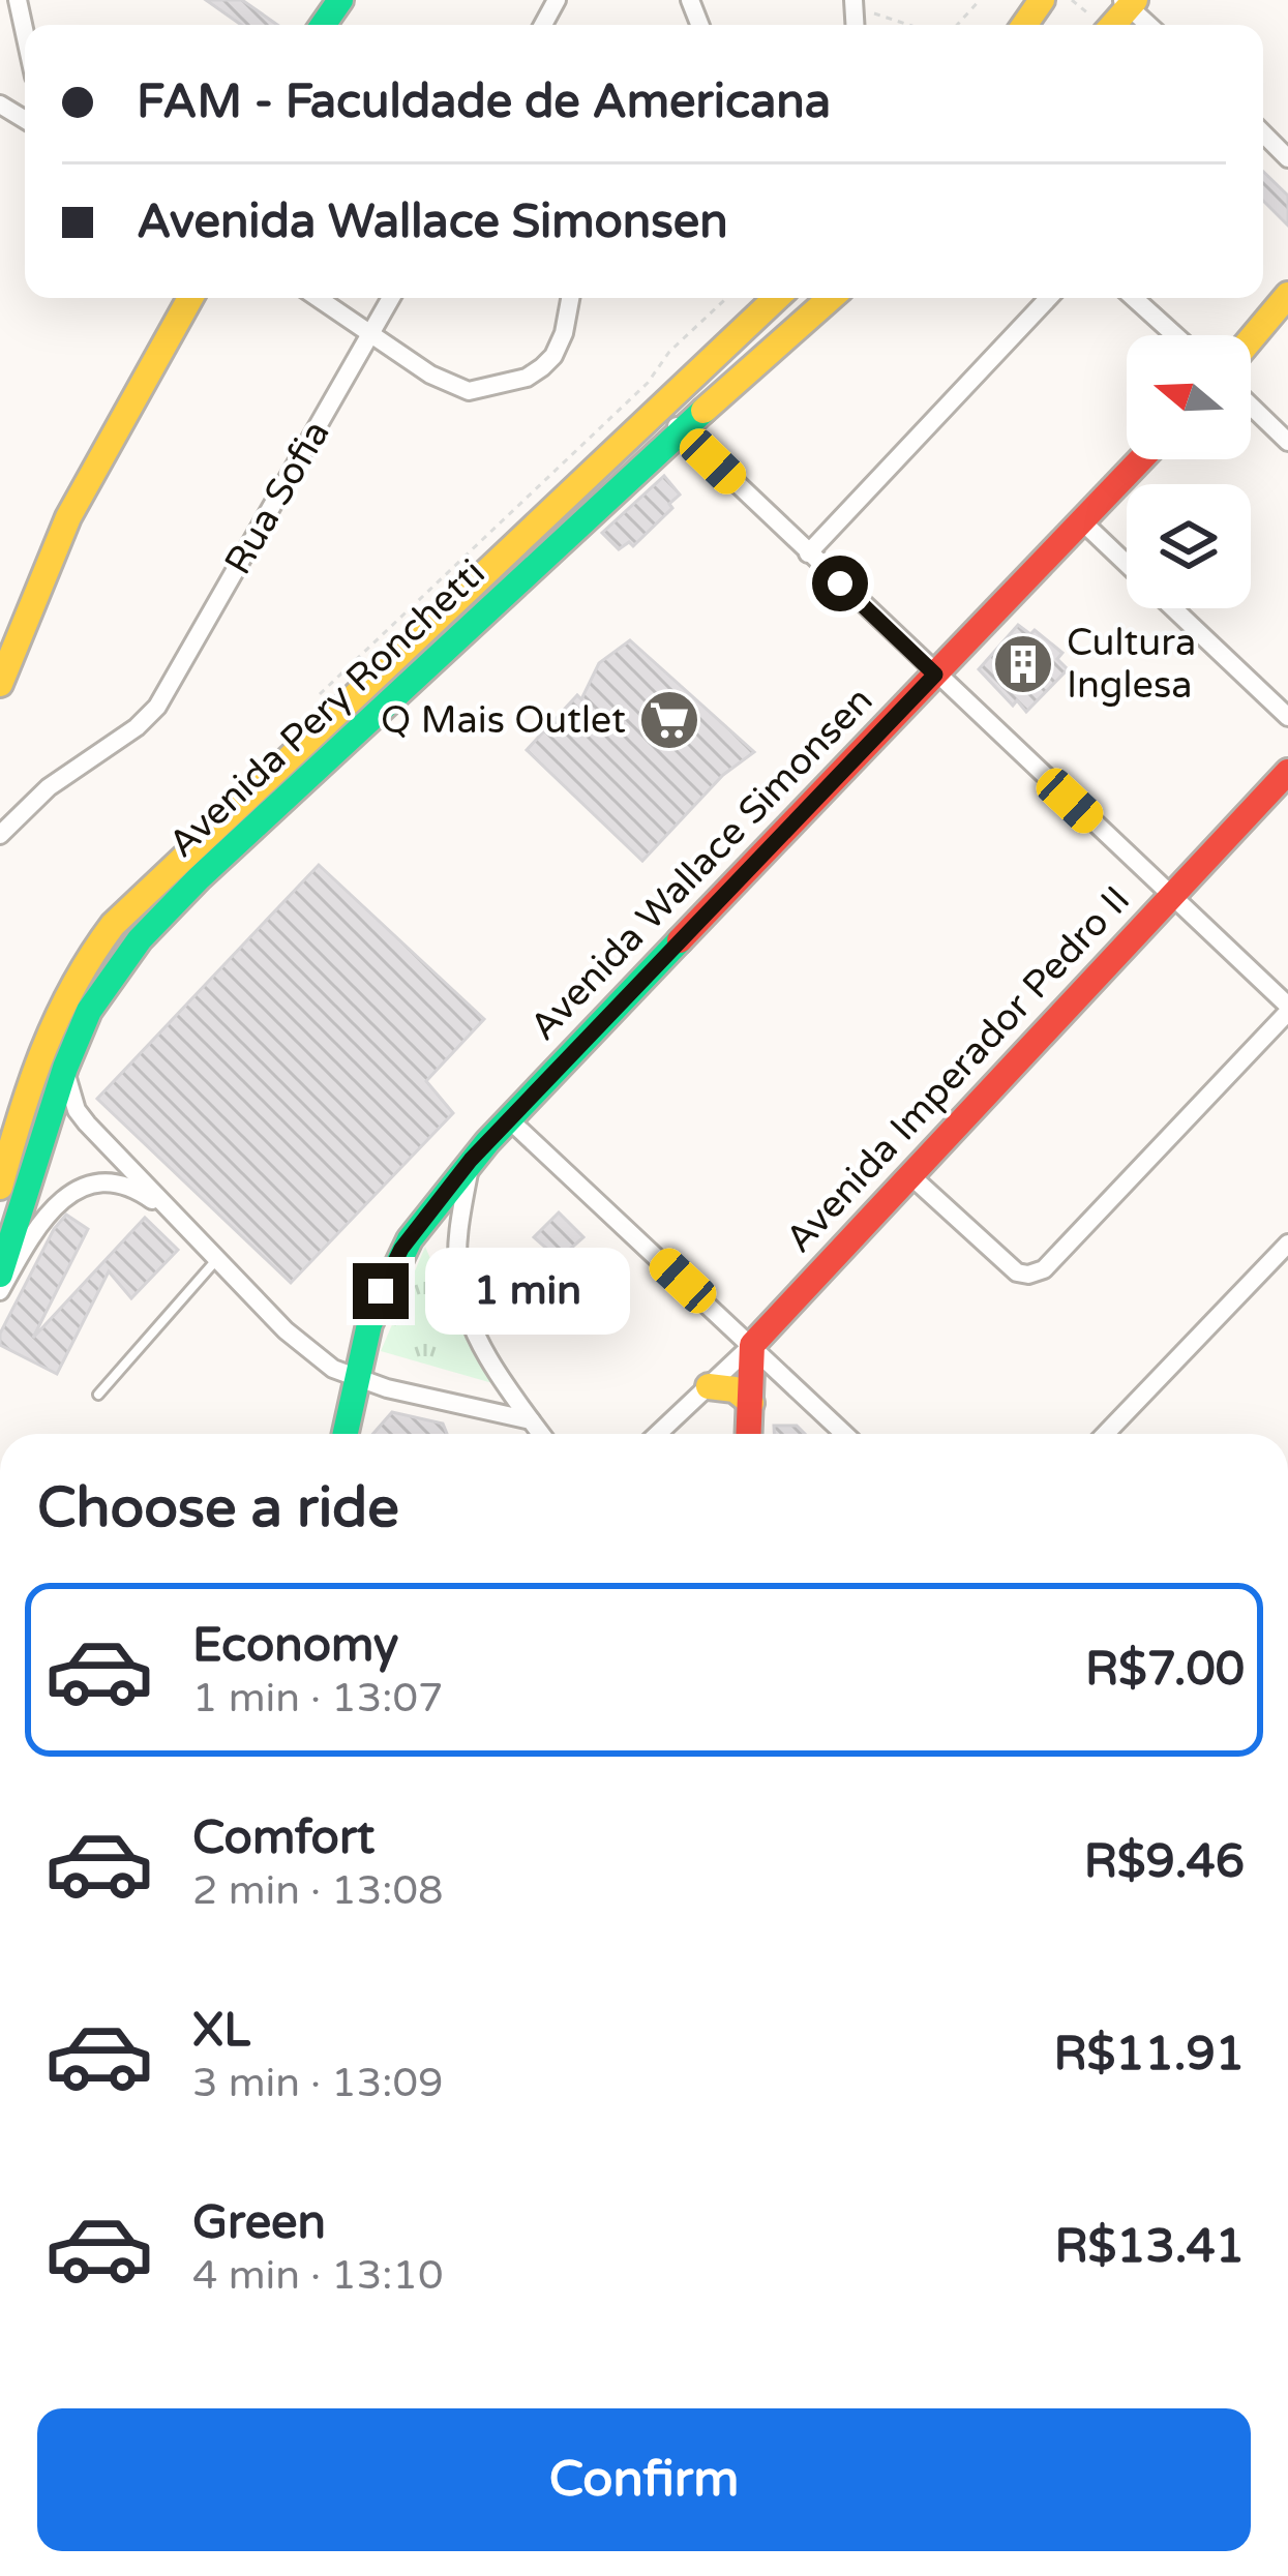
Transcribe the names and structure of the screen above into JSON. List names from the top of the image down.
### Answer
{
  "streets": {
    "main road": ["Avenida Pery Ronchetti", "Avenida Wallace Simonsen", "Avenida Imperador Pedro II"],
    "street": ["Rua Sofia"]
  },
  "places": {
    "building": ["Cultura Inglesa"],
    "supermarket": ["Q Mais Outlet"]
  },
  "north": "left",
  "page": {
    "banner": ["FAM - Faculdade de Americana", "Avenida Wallace Simonsen"],
    "bubble": "1 min",
    "heading": "Choose a ride",
    "list": [
      {
        "name": "Economy",
        "note": "1 min · 13:07",
        "value": "R$7.00"
      },
      {
        "name": "Comfort",
        "note": "2 min · 13:08",
        "value": "R$9.46"
      },
      {
        "name": "XL",
        "note": "3 min · 13:09",
        "value": "R$11.91"
      },
      {
        "name": "Green",
        "note": "4 min · 13:10",
        "value": "R$13.41"
      }
    ],
    "buttons": "Confirm"
  }
}
